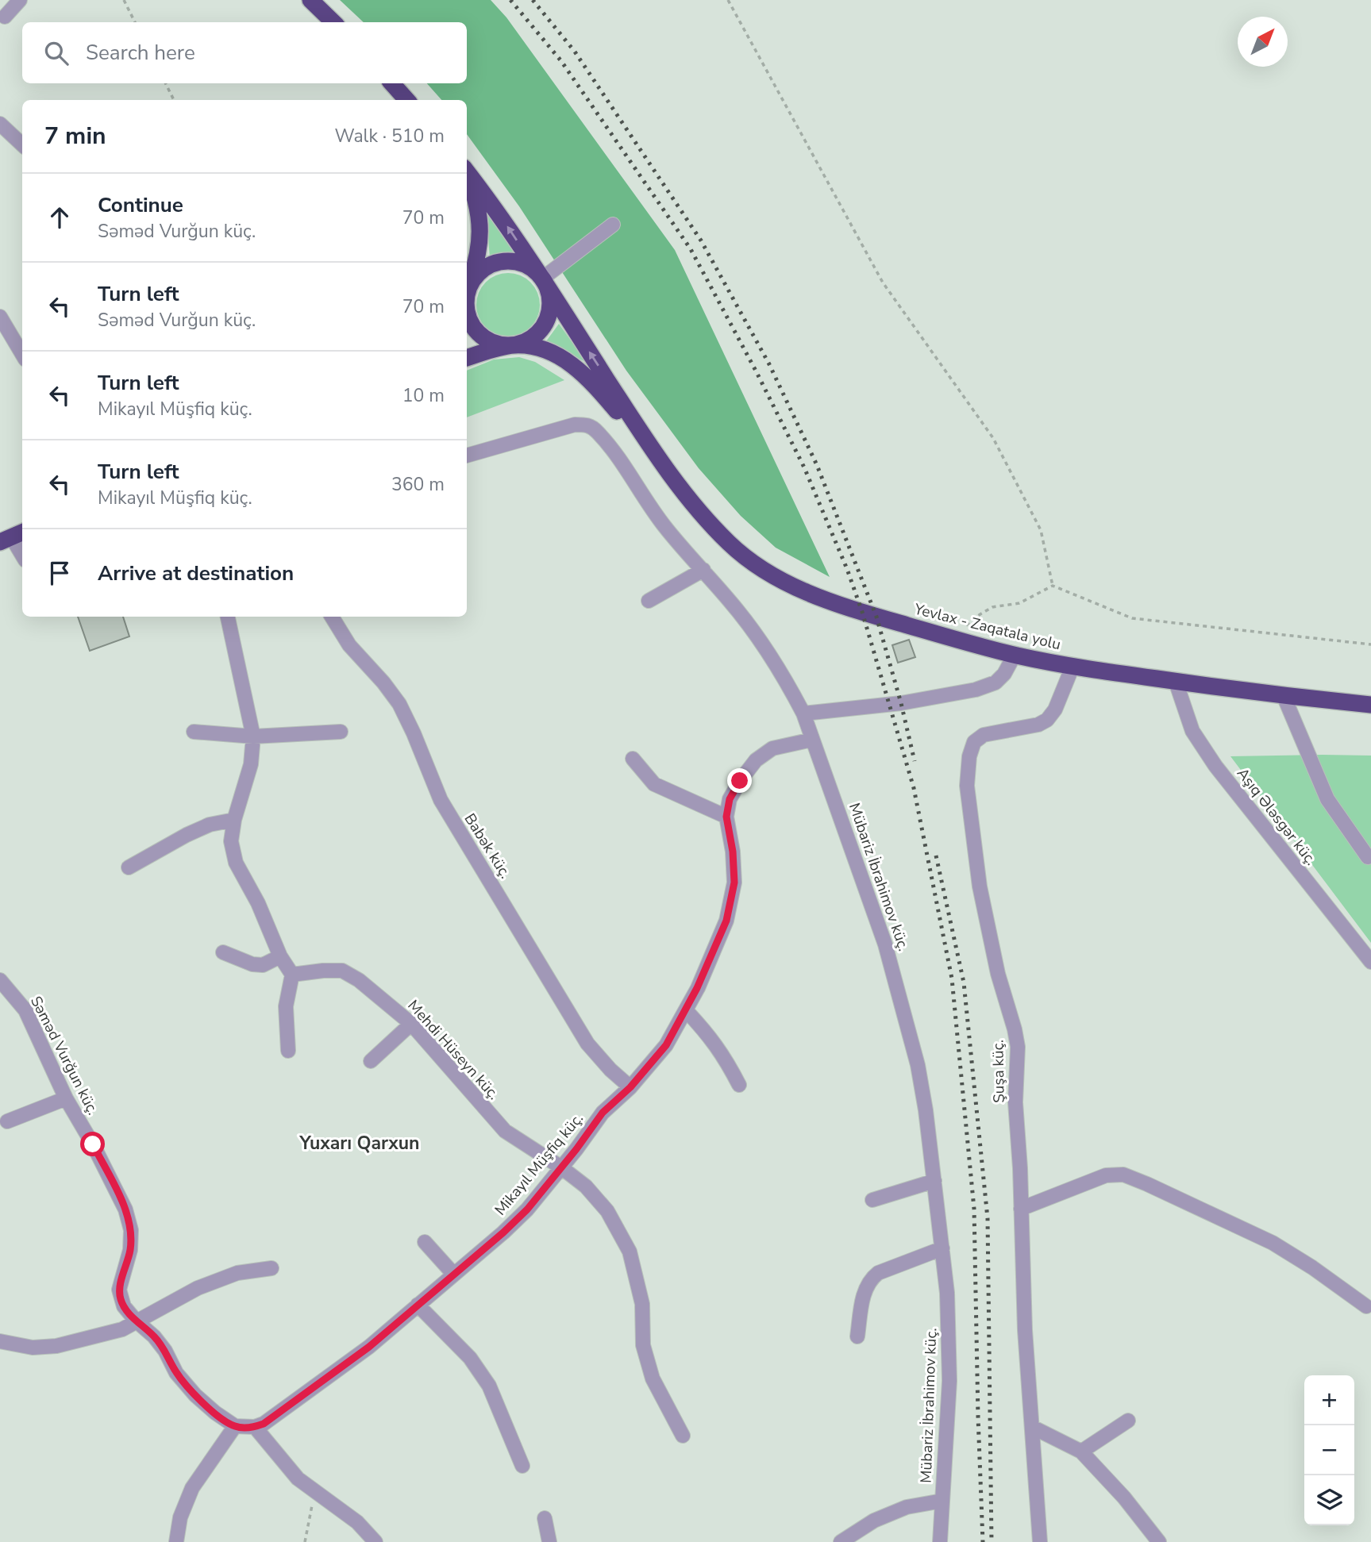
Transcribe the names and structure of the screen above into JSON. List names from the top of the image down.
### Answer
{
  "streets": {
    "highway": ["Yevlax - Zaqatala yolu"],
    "street": [
      "Aşıq Ələsgər küç.",
      "Babək küç.",
      "Mübariz İbrahimov küç.",
      "Mehdi Hüseyn küç.",
      "Səməd Vurğun küç.",
      "Şuşa küç.",
      "Mikayıl Müşfiq küç."
    ]
  },
  "crossings": [
    ["Yevlax - Zaqatala yolu", "Aşıq Ələsgər küç."],
    ["Yevlax - Zaqatala yolu", "Şuşa küç."],
    ["Babək küç.", "Mikayıl Müşfiq küç."],
    ["Mübariz İbrahimov küç.", "Mikayıl Müşfiq küç."],
    ["Mehdi Hüseyn küç.", "Mikayıl Müşfiq küç."]
  ],
  "districts": ["Yuxarı Qarxun"],
  "north": "top right",
  "page": {
    "search": "Search here",
    "heading": ["7 min", "Walk · 510 m"],
    "list": [
      ["Continue", "Səməd Vurğun küç.", "70 m"],
      ["Turn left", "Səməd Vurğun küç.", "70 m"],
      ["Turn left", "Mikayıl Müşfiq küç.", "10 m"],
      ["Turn left", "Mikayıl Müşfiq küç.", "360 m"],
      "Arrive at destination"
    ],
    "map_buttons": ["+", "−"]
  }
}
